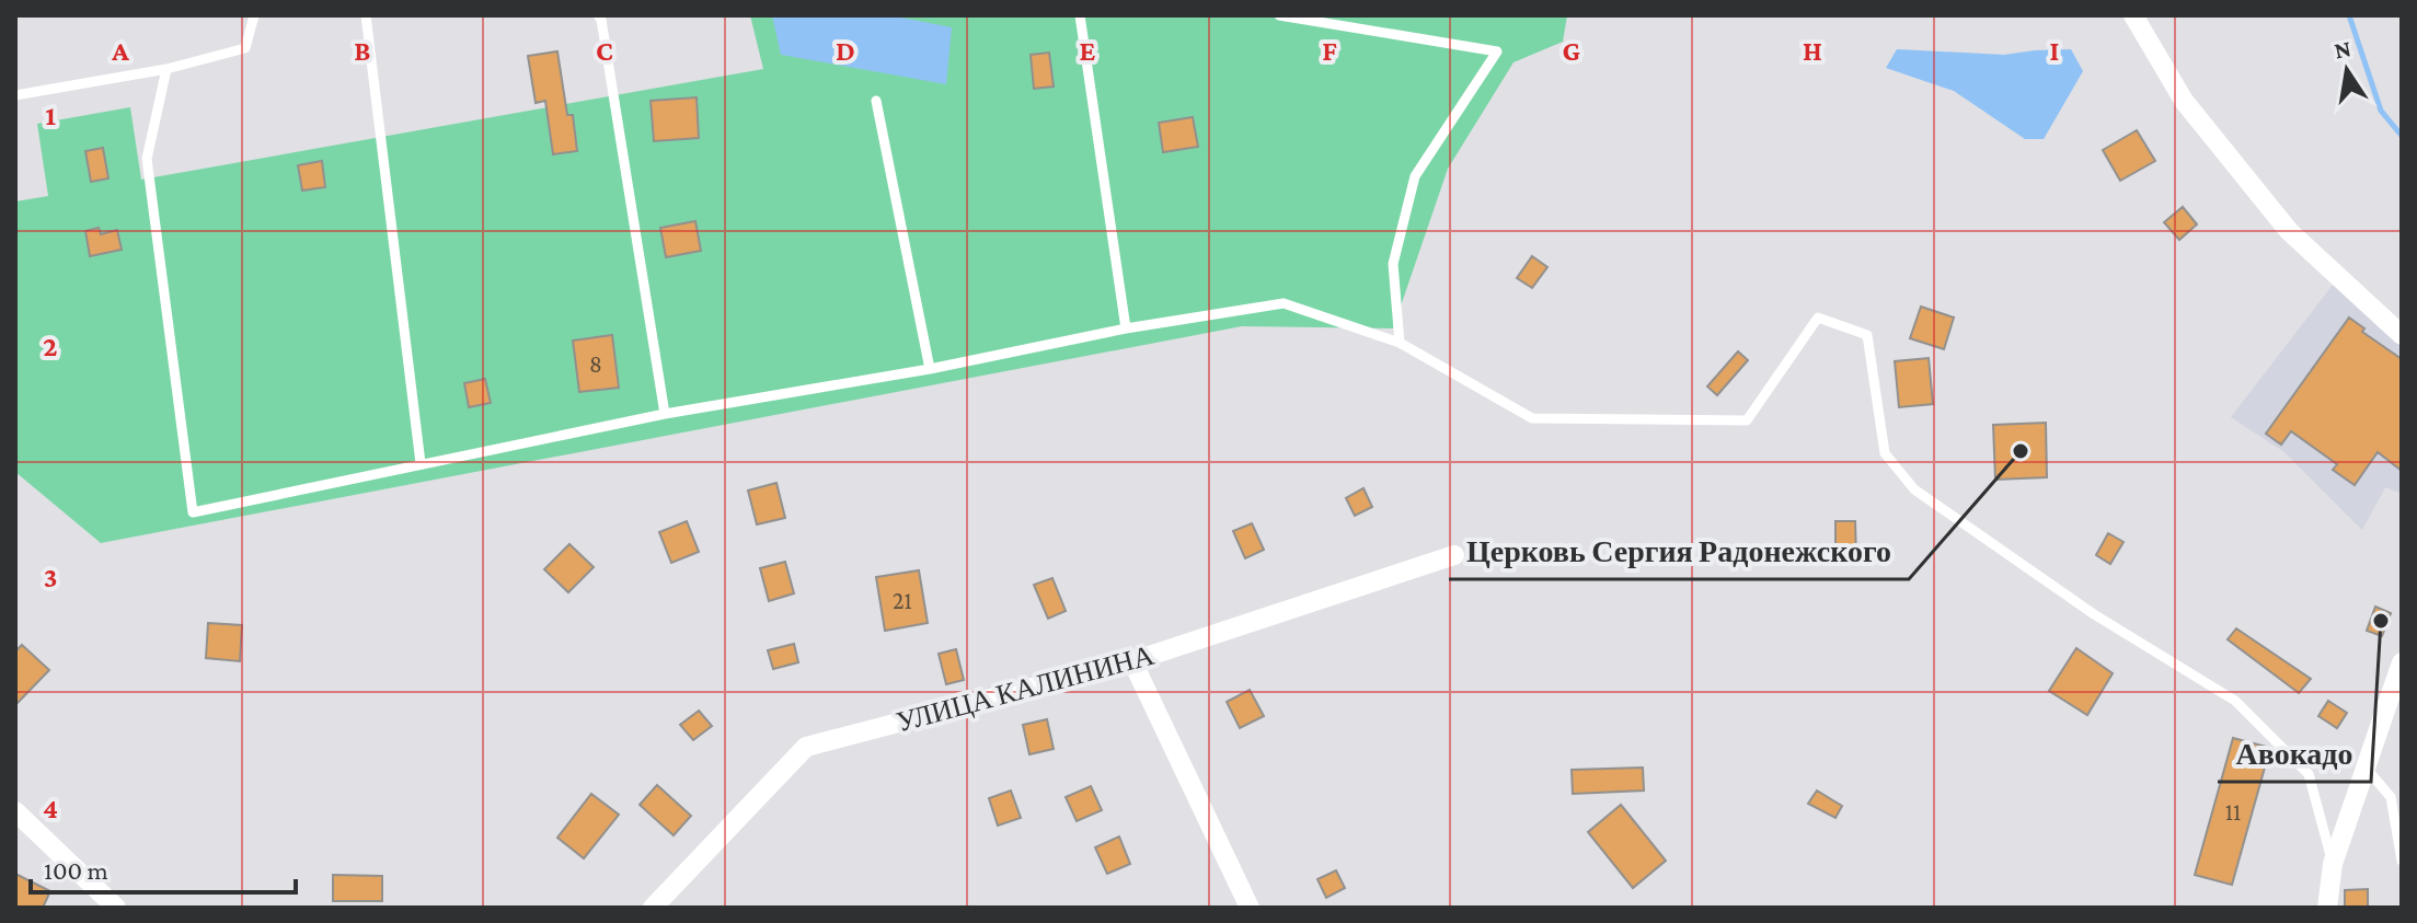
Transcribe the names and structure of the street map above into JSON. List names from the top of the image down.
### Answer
{
  "streets": {
    "street": ["УЛИЦА КАЛИНИНА"]
  },
  "places": ["Церковь Сергия Радонежского", "Авокадо"],
  "house_numbers": ["8", "21", "11"],
  "scale_bar": "100 m",
  "north": "top",
  "grid": {
    "columns": [
      "A",
      "B",
      "C",
      "D",
      "E",
      "F",
      "G",
      "H",
      "I"
    ],
    "rows": [
      "1",
      "2",
      "3",
      "4"
    ]
  }
}
